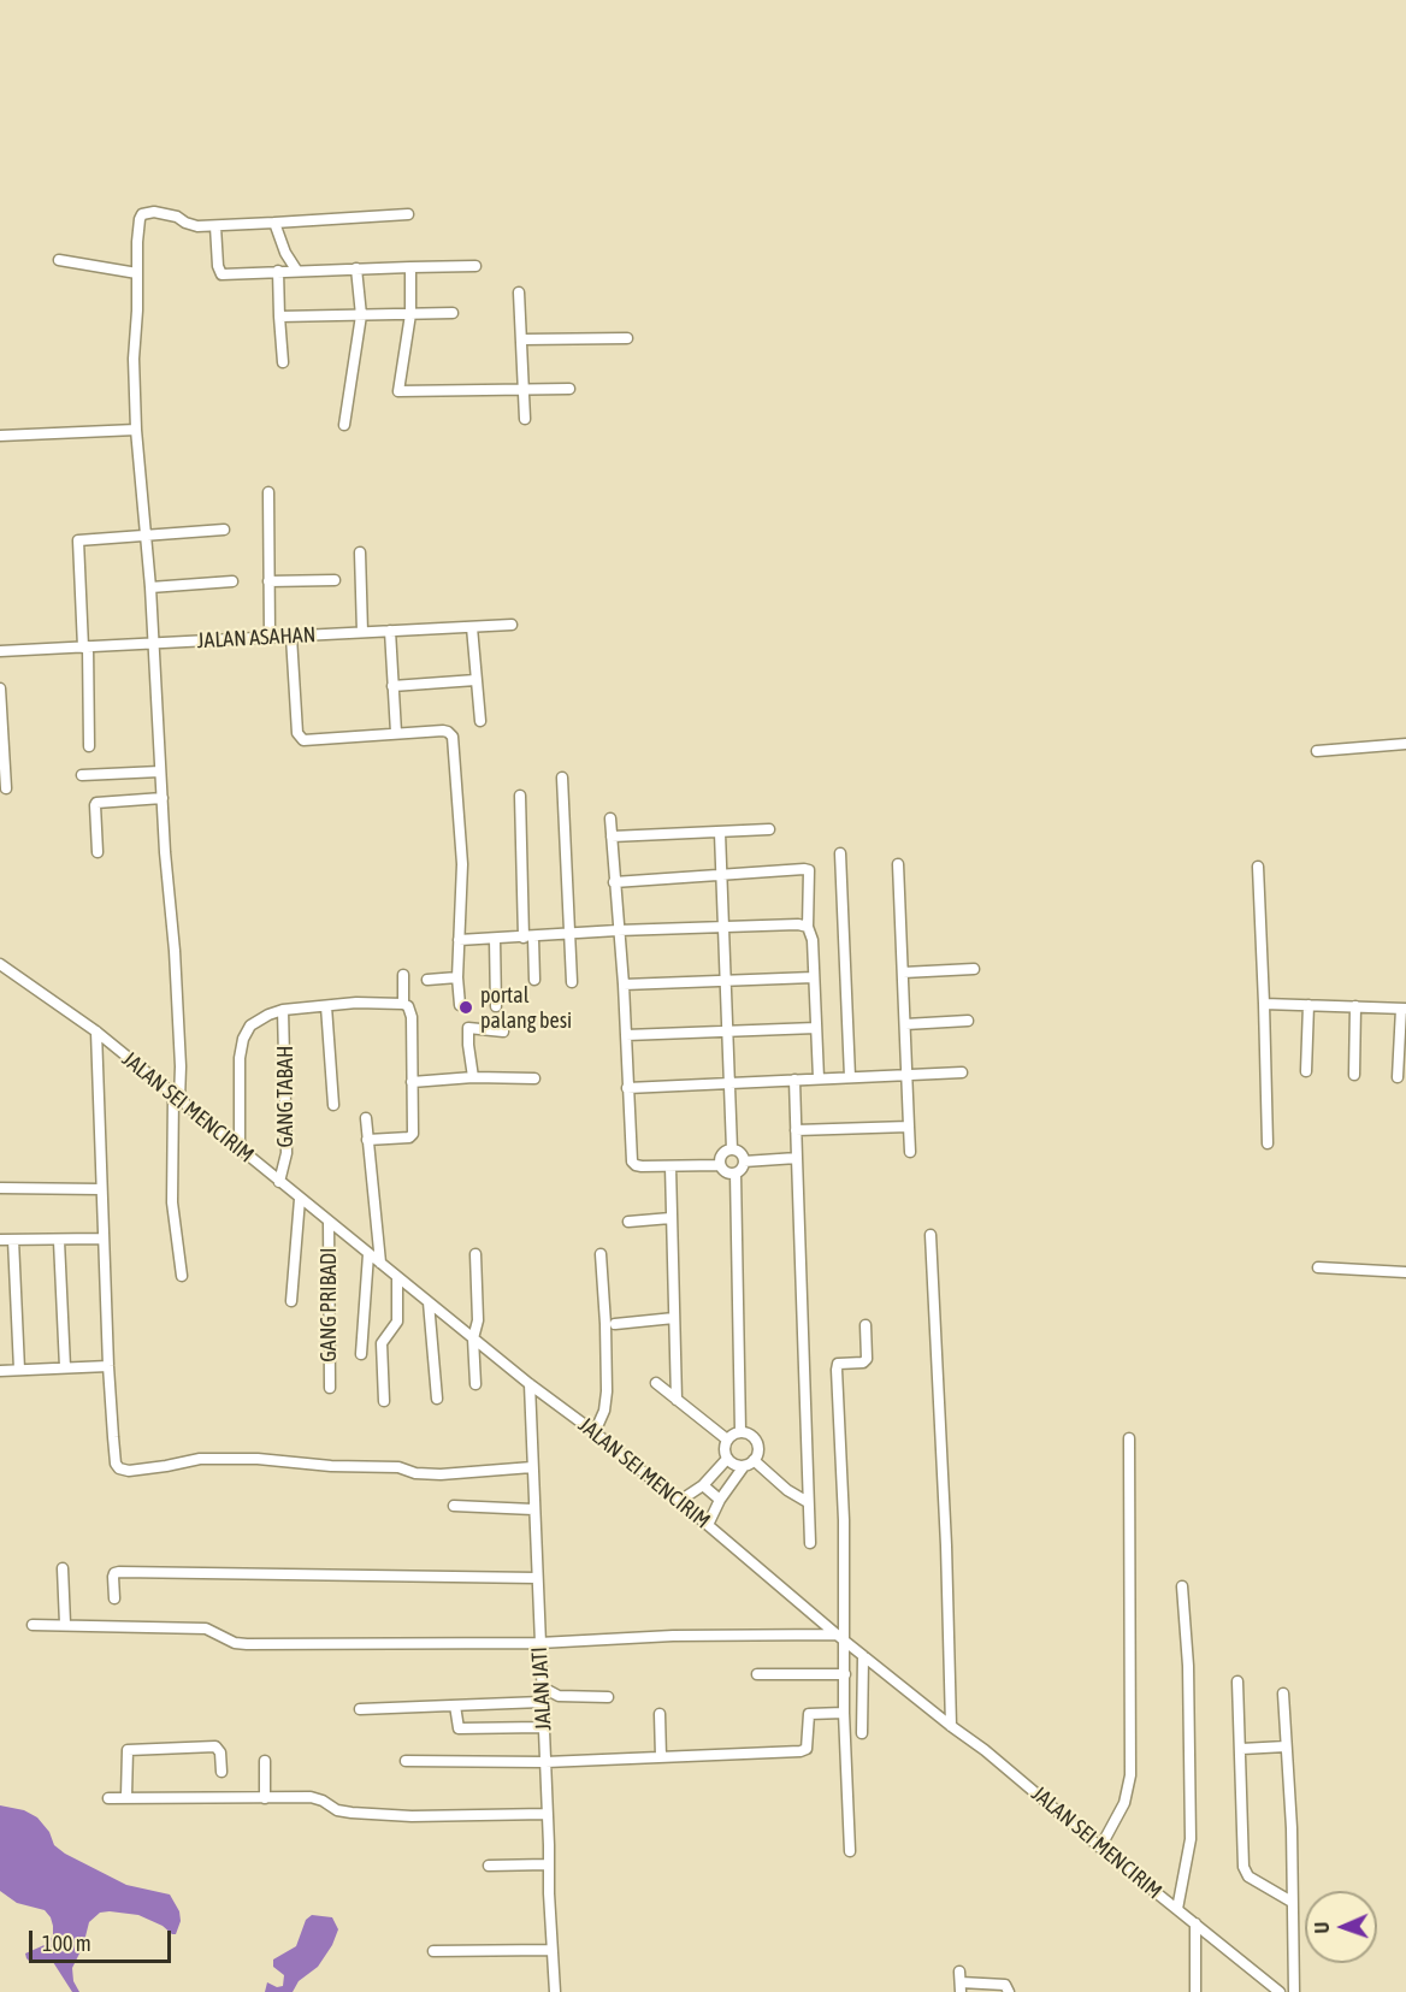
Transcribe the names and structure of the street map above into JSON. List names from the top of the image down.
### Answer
{
  "streets": {
    "street": [
      "JALAN ASAHAN",
      "GANG TABAH",
      "JALAN SEI MENCIRIM",
      "GANG PRIBADI",
      "JALAN JATI"
    ]
  },
  "crossings": [
    ["GANG TABAH", "JALAN SEI MENCIRIM"],
    ["JALAN SEI MENCIRIM", "GANG PRIBADI"],
    ["JALAN SEI MENCIRIM", "JALAN JATI"]
  ],
  "places": ["portal palang besi"],
  "scale_bar": "100 m",
  "north": "left"
}
